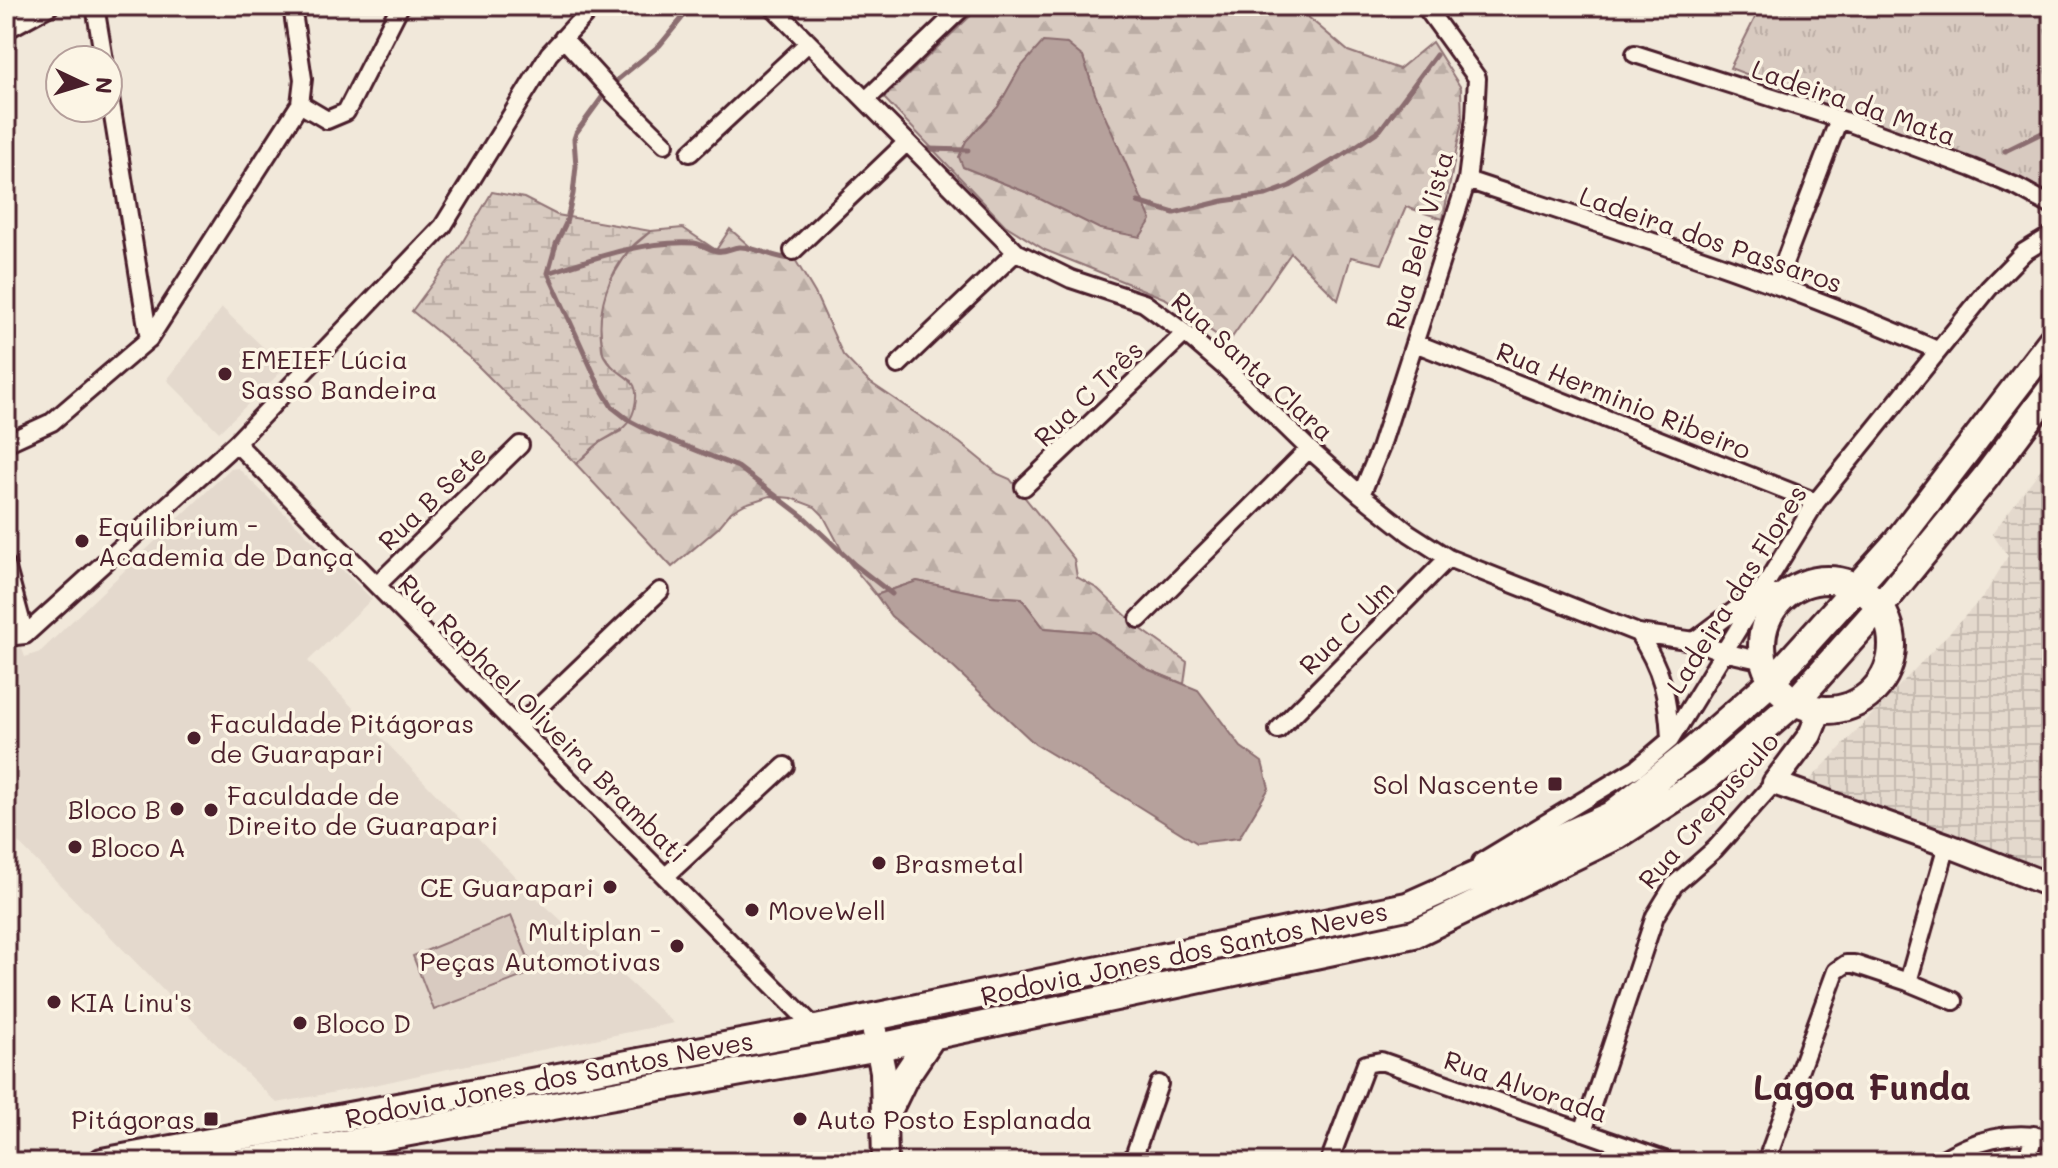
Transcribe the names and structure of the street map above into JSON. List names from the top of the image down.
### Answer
{
  "streets": {
    "main road": ["Rodovia Jones dos Santos Neves"],
    "street": [
      "Ladeira da Mata",
      "Ladeira dos Passaros",
      "Rua Bela Vista",
      "Rua Santa Clara",
      "Rua C Três",
      "Rua Herminio Ribeiro",
      "Rua B Sete",
      "Ladeira das Flores",
      "Rua C Um",
      "Rua Raphael Oliveira Brambati",
      "Rua Crepusculo",
      "Rua Alvorada"
    ]
  },
  "crossings": [
    ["Ladeira dos Passaros", "Rua Bela Vista"],
    ["Ladeira dos Passaros", "Ladeira das Flores"],
    ["Rua Bela Vista", "Rua Santa Clara"],
    ["Rua Bela Vista", "Rua Herminio Ribeiro"],
    ["Rua Santa Clara", "Rua C Três"],
    ["Rua Santa Clara", "Ladeira das Flores"],
    ["Rua Santa Clara", "Rua C Um"],
    ["Rua Santa Clara", "Rodovia Jones dos Santos Neves"],
    ["Rua Herminio Ribeiro", "Ladeira das Flores"],
    ["Rua B Sete", "Rua Raphael Oliveira Brambati"],
    ["Ladeira das Flores", "Rodovia Jones dos Santos Neves"],
    ["Rua Raphael Oliveira Brambati", "Rodovia Jones dos Santos Neves"],
    ["Rua Crepusculo", "Rodovia Jones dos Santos Neves"],
    ["Rua Crepusculo", "Rua Alvorada"]
  ],
  "districts": ["Lagoa Funda"],
  "places": {
    "other": [
      "EMEIEF Lúcia Sasso Bandeira",
      "Equilibrium - Academia de Dança",
      "Faculdade Pitágoras de Guarapari",
      "Bloco B",
      "Faculdade de Direito de Guarapari",
      "Bloco A",
      "Brasmetal",
      "CE Guarapari",
      "MoveWell",
      "Multiplan - Peças Automotivas",
      "KIA Linu's",
      "Bloco D",
      "Auto Posto Esplanada"
    ],
    "transit": ["Sol Nascente", "Pitágoras"]
  },
  "north": "right"
}
